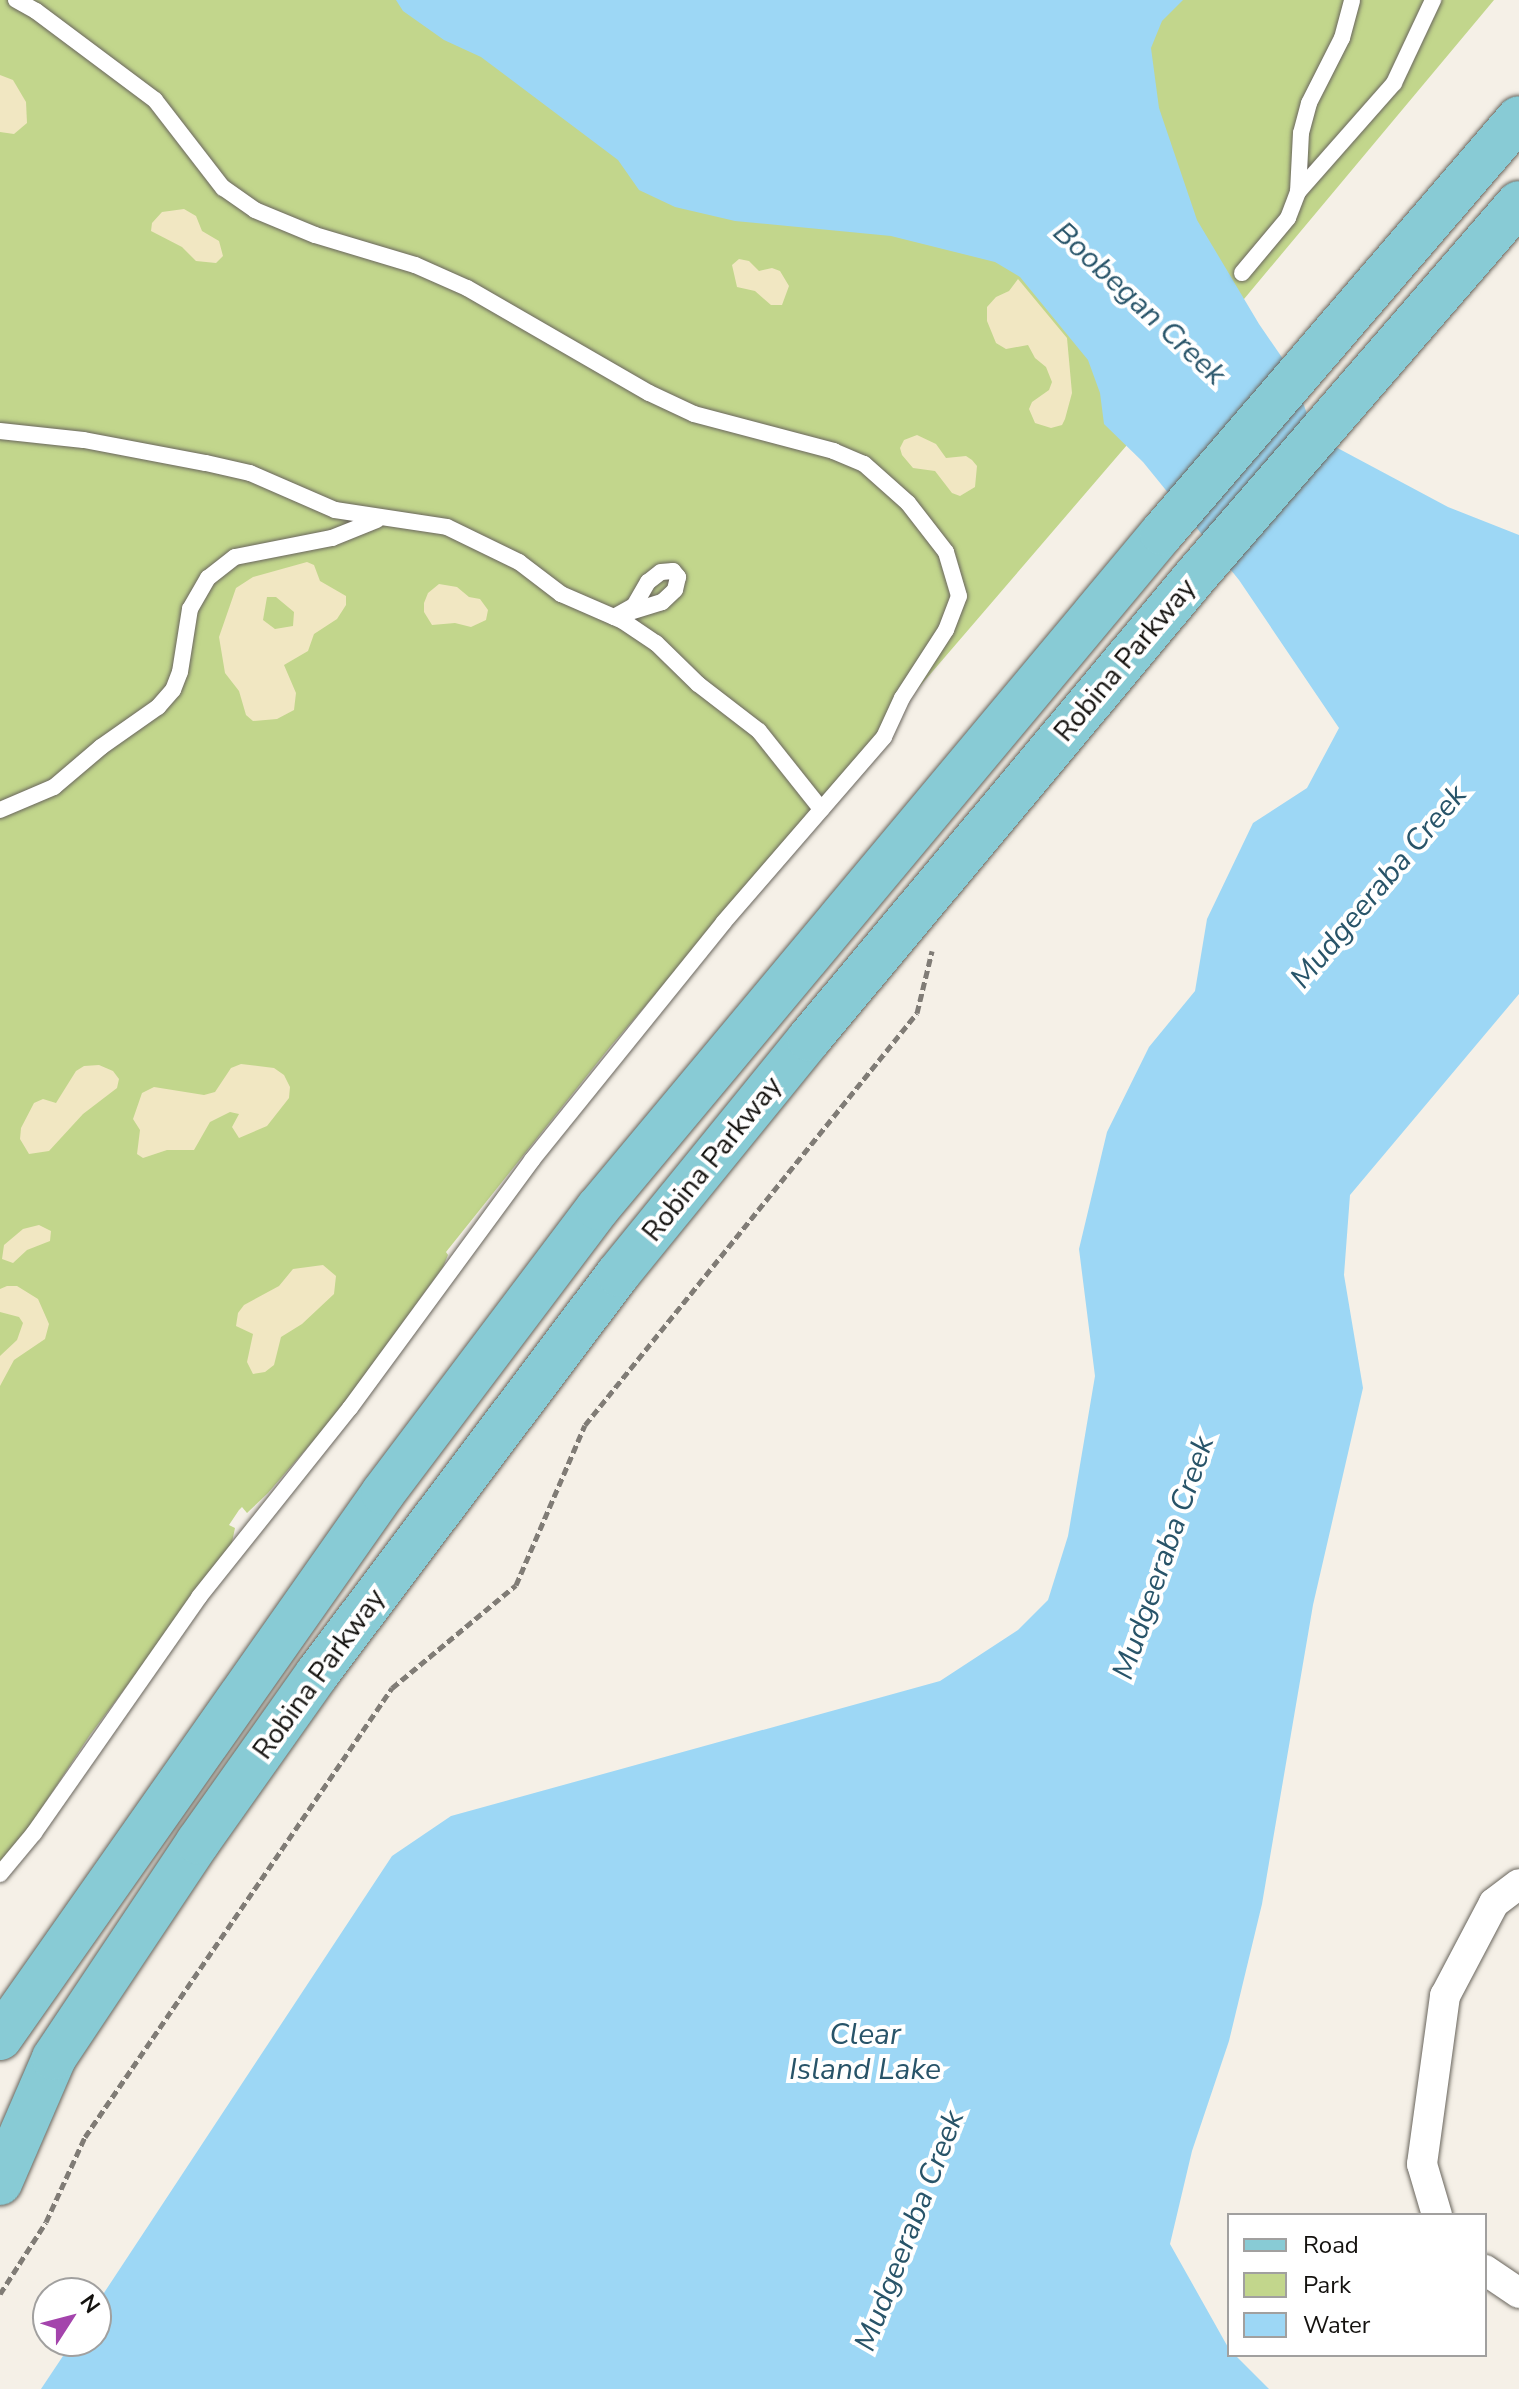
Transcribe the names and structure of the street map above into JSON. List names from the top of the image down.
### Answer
{
  "streets": {
    "main road": ["Robina Parkway"]
  },
  "water": ["Boobegan Creek", "Mudgeeraba Creek", "Clear Island Lake"],
  "legend": ["Road", "Park", "Water"],
  "north": "top right"
}
